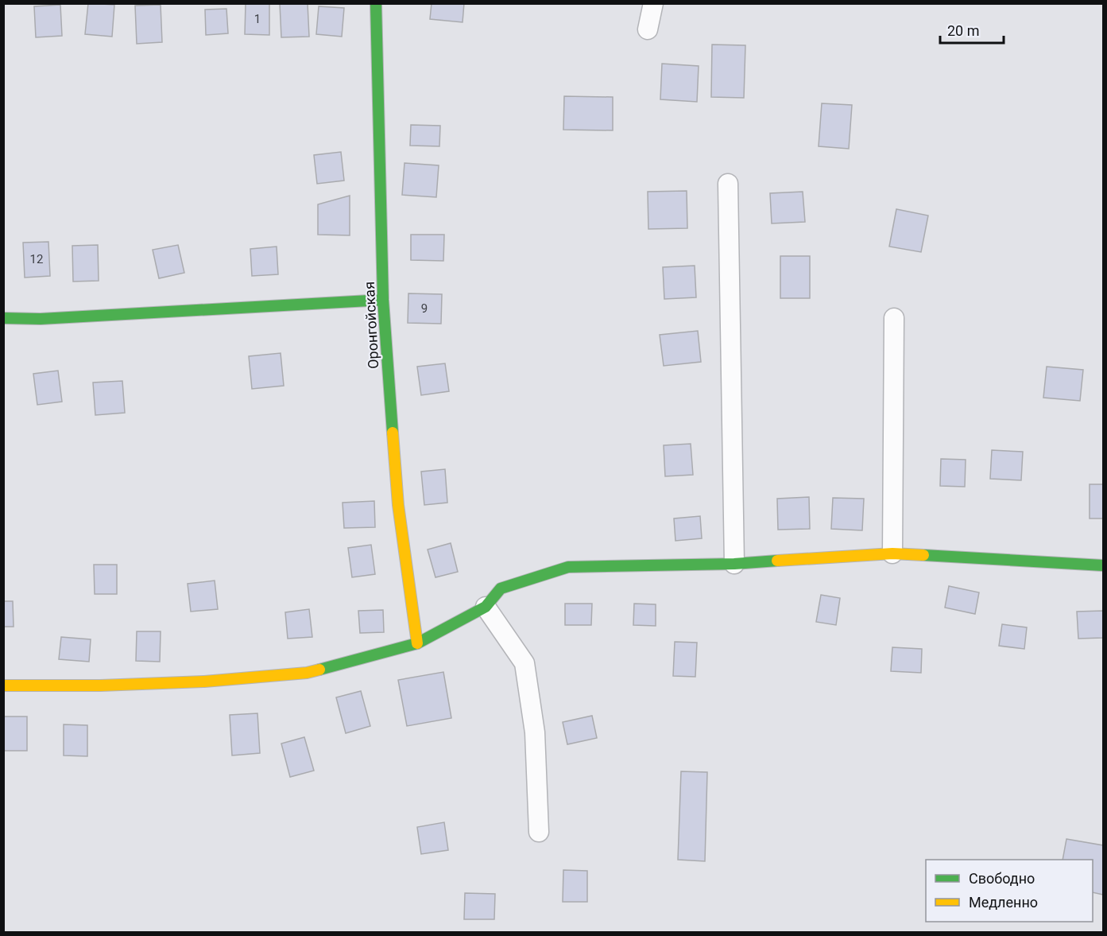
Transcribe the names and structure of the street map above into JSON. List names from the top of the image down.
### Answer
{
  "streets": {
    "street": ["Оронгойская"]
  },
  "house_numbers": ["1", "12", "9"],
  "legend": ["Свободно", "Медленно"],
  "scale_bar": "20 m"
}
